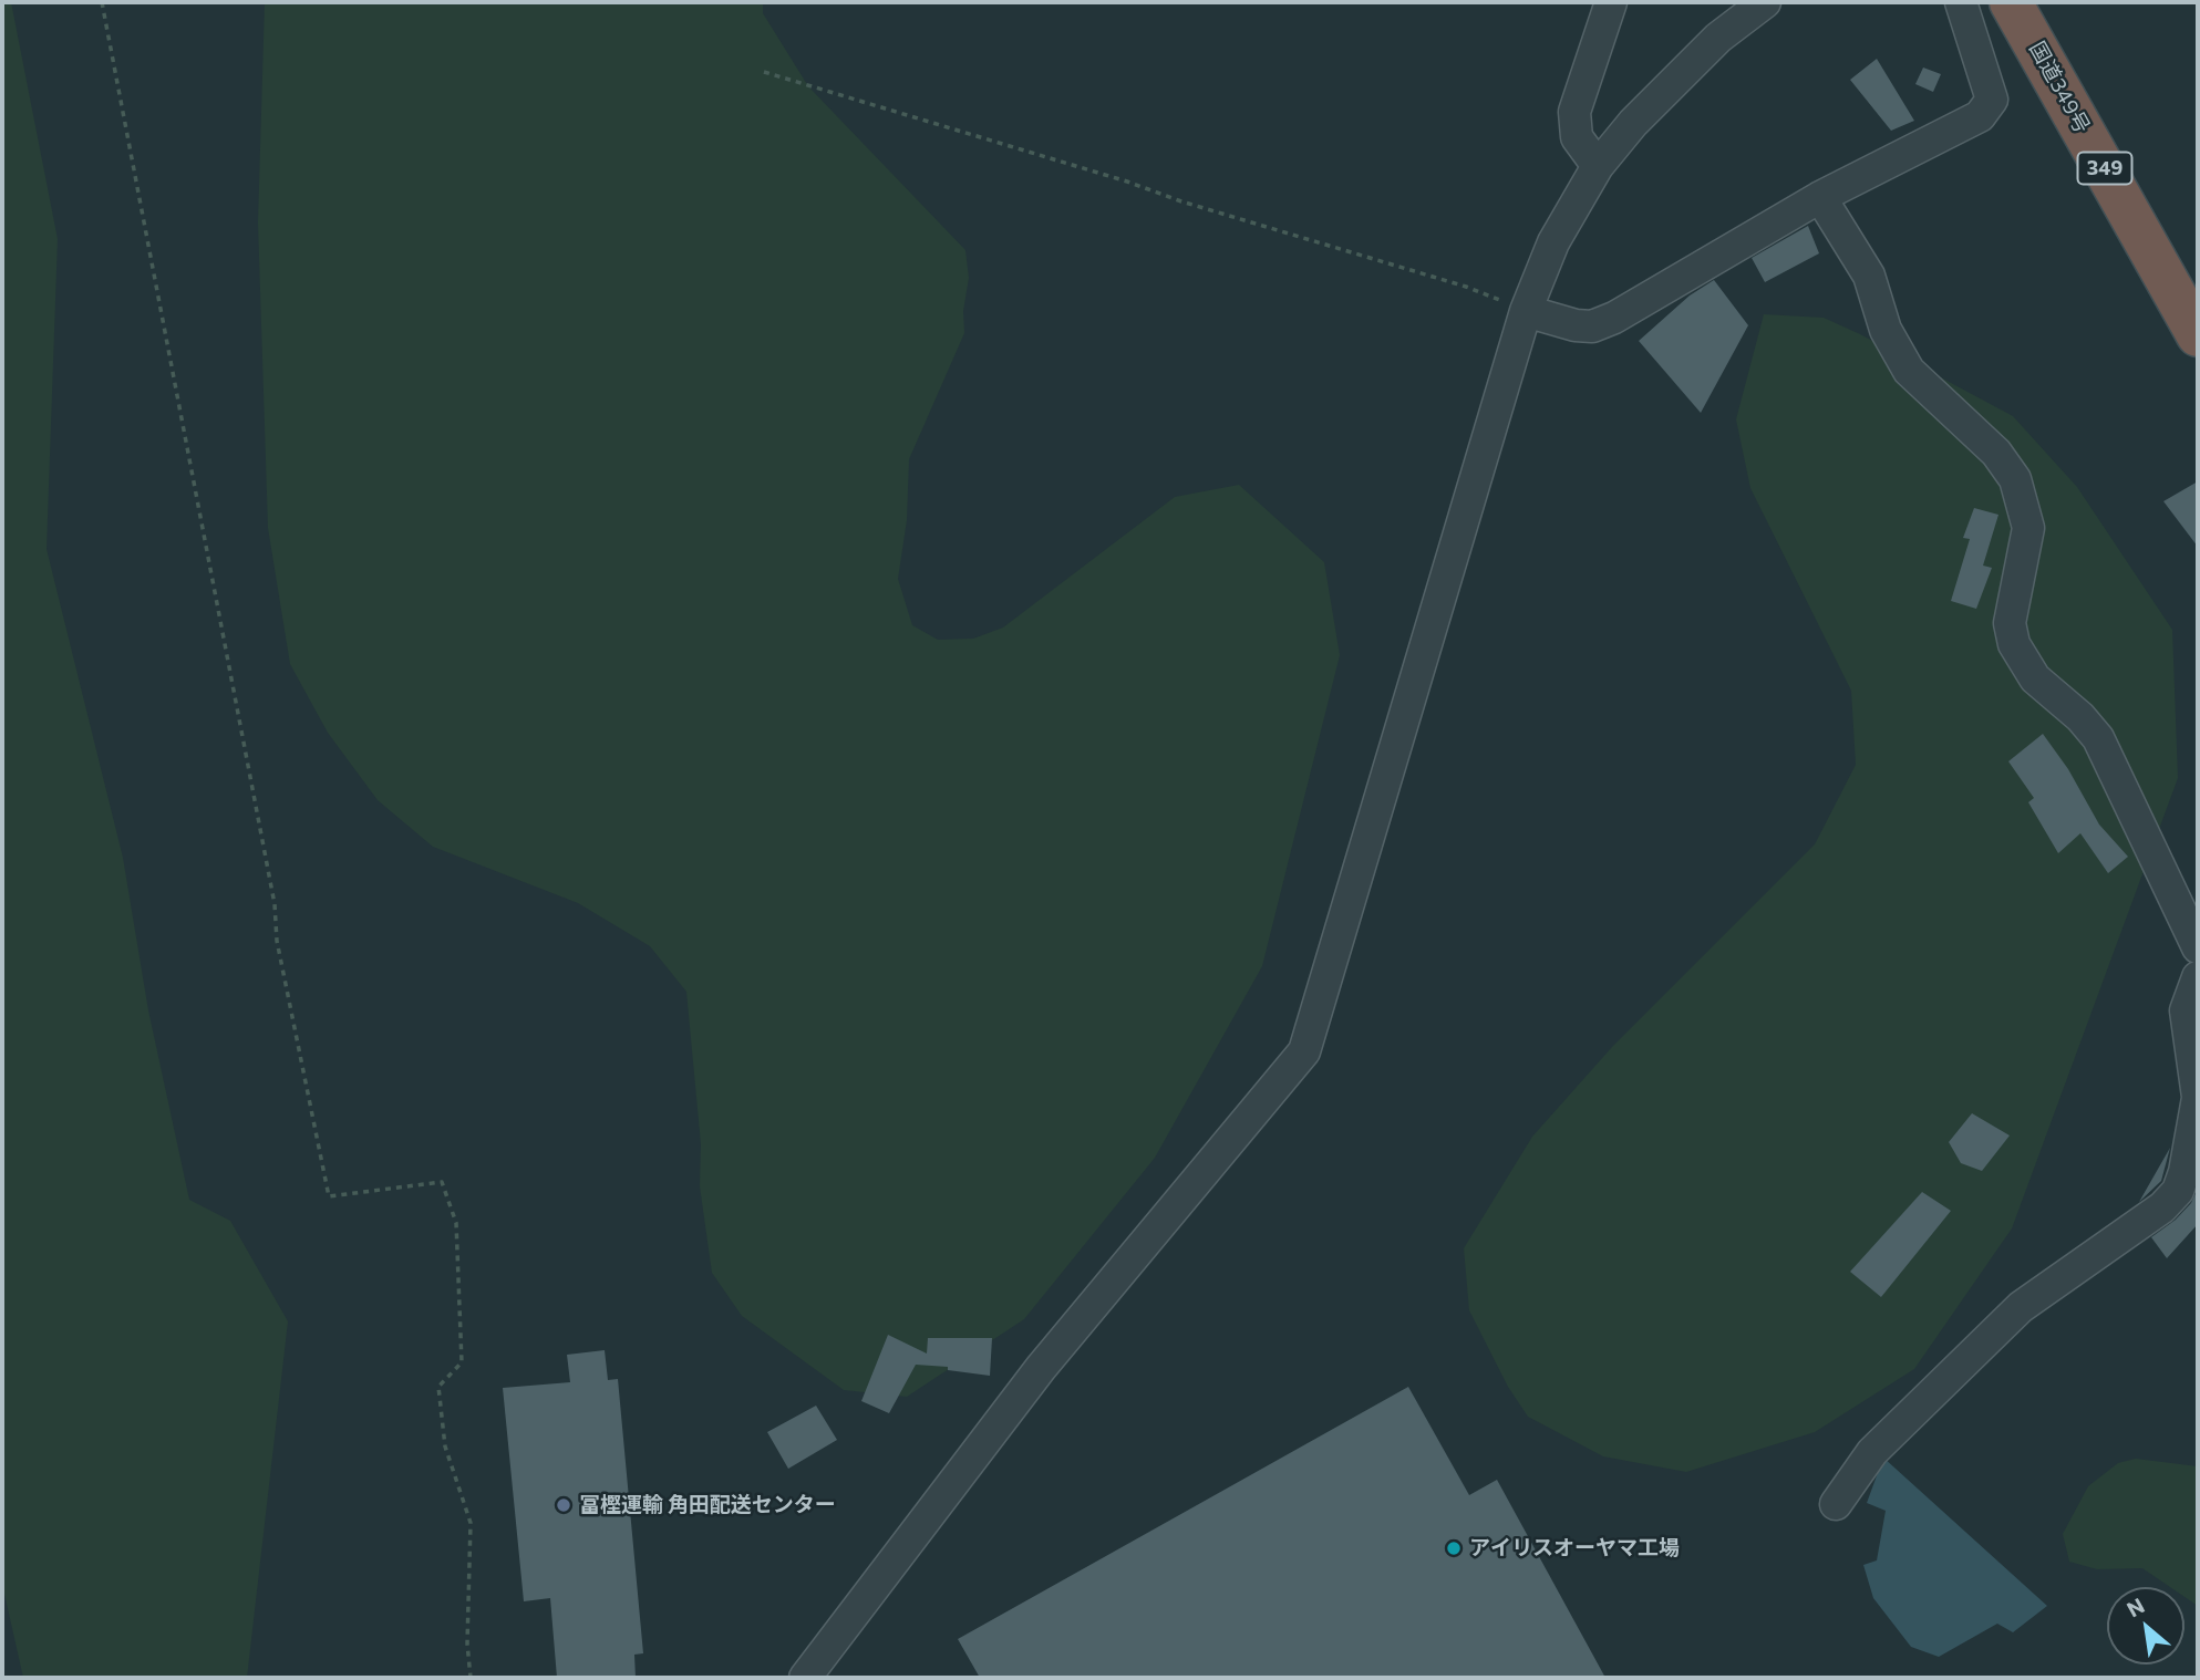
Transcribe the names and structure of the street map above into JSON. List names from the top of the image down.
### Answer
{
  "streets": {
    "highway": ["国道349号", "349"]
  },
  "places": ["冨樫運輸 角田配送センター", "アイリスオーヤマ工場"],
  "north": "top left"
}
